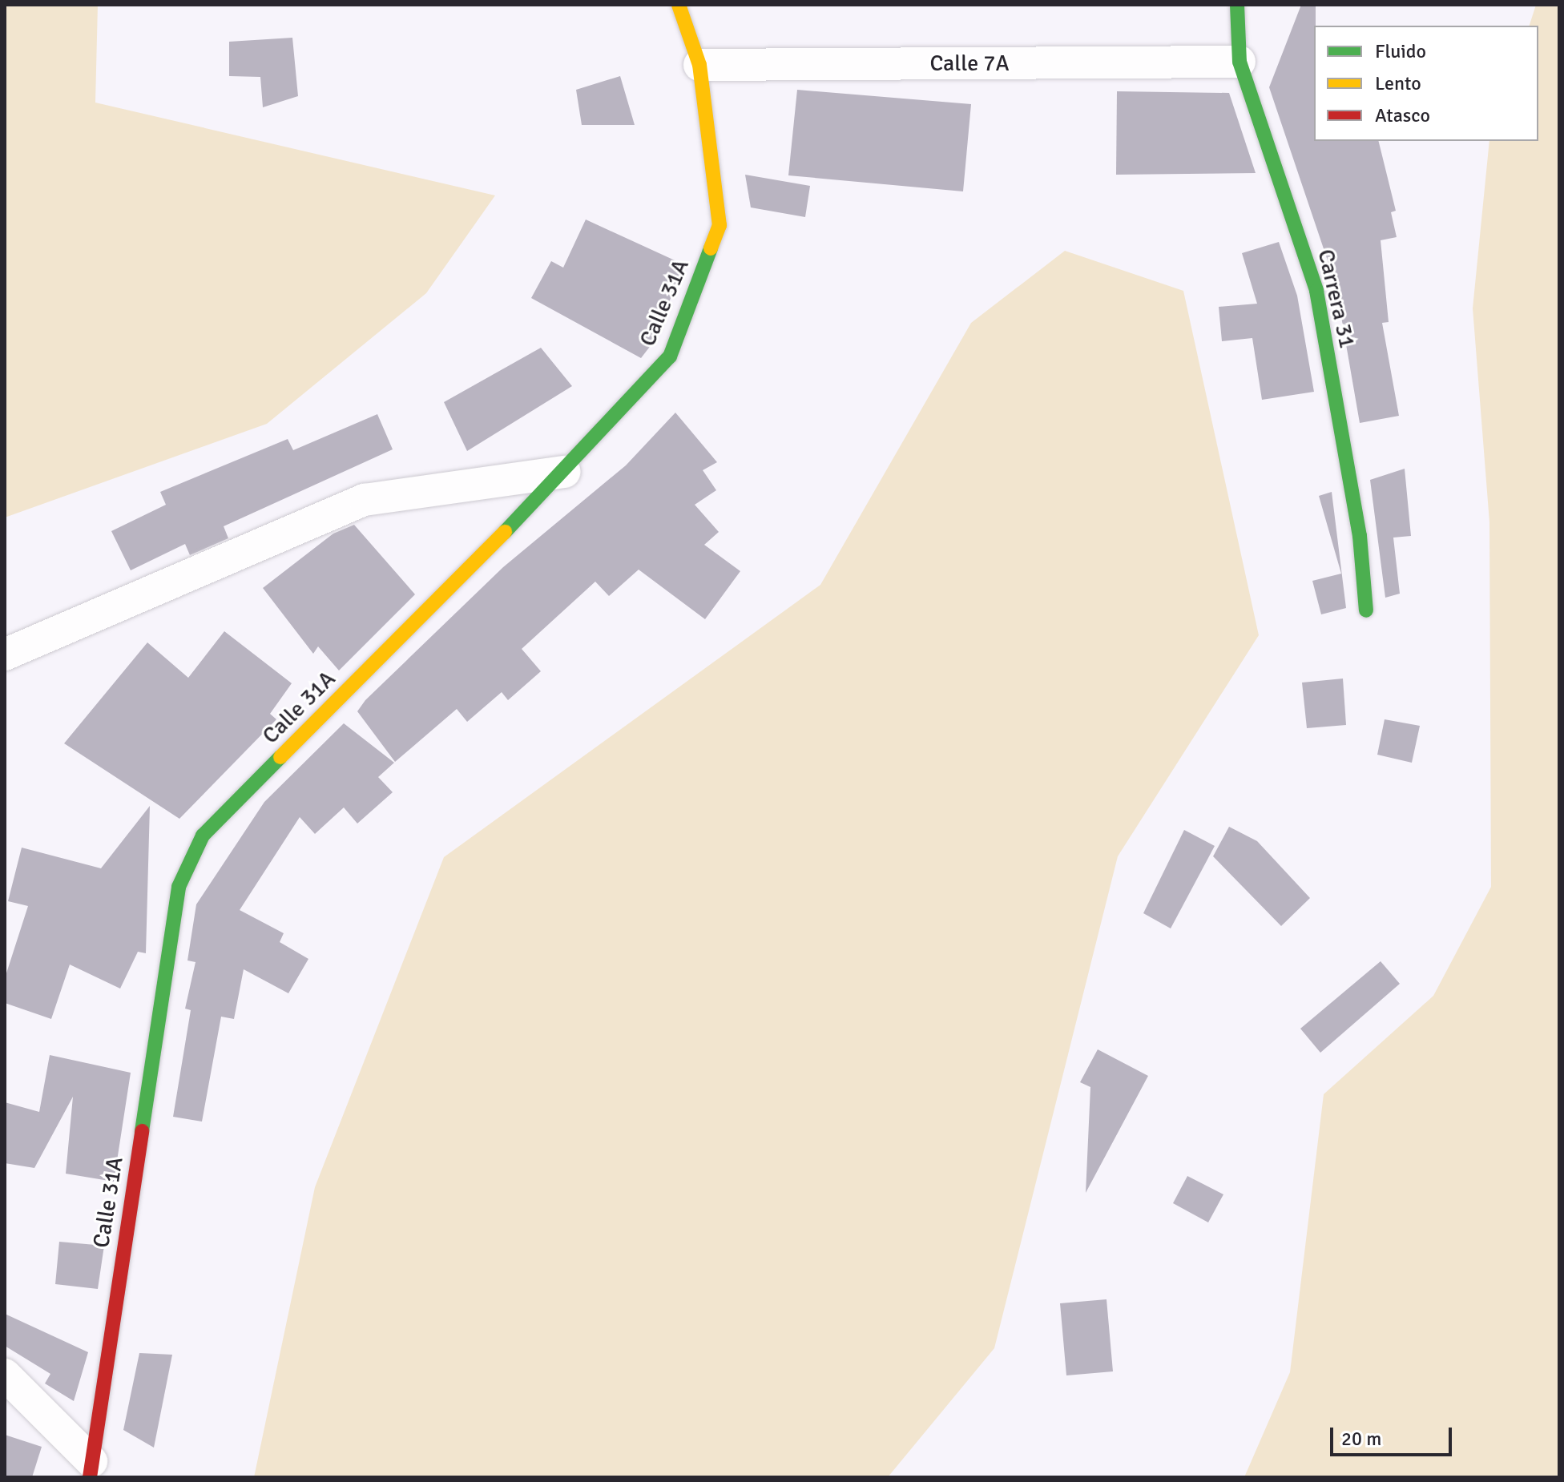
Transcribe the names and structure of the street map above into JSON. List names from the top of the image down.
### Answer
{
  "streets": {
    "street": ["Calle 7A", "Carrera 31", "Calle 31A"]
  },
  "crossings": [
    ["Calle 7A", "Carrera 31"],
    ["Calle 7A", "Calle 31A"]
  ],
  "legend": ["Fluido", "Lento", "Atasco"],
  "scale_bar": "20 m"
}
